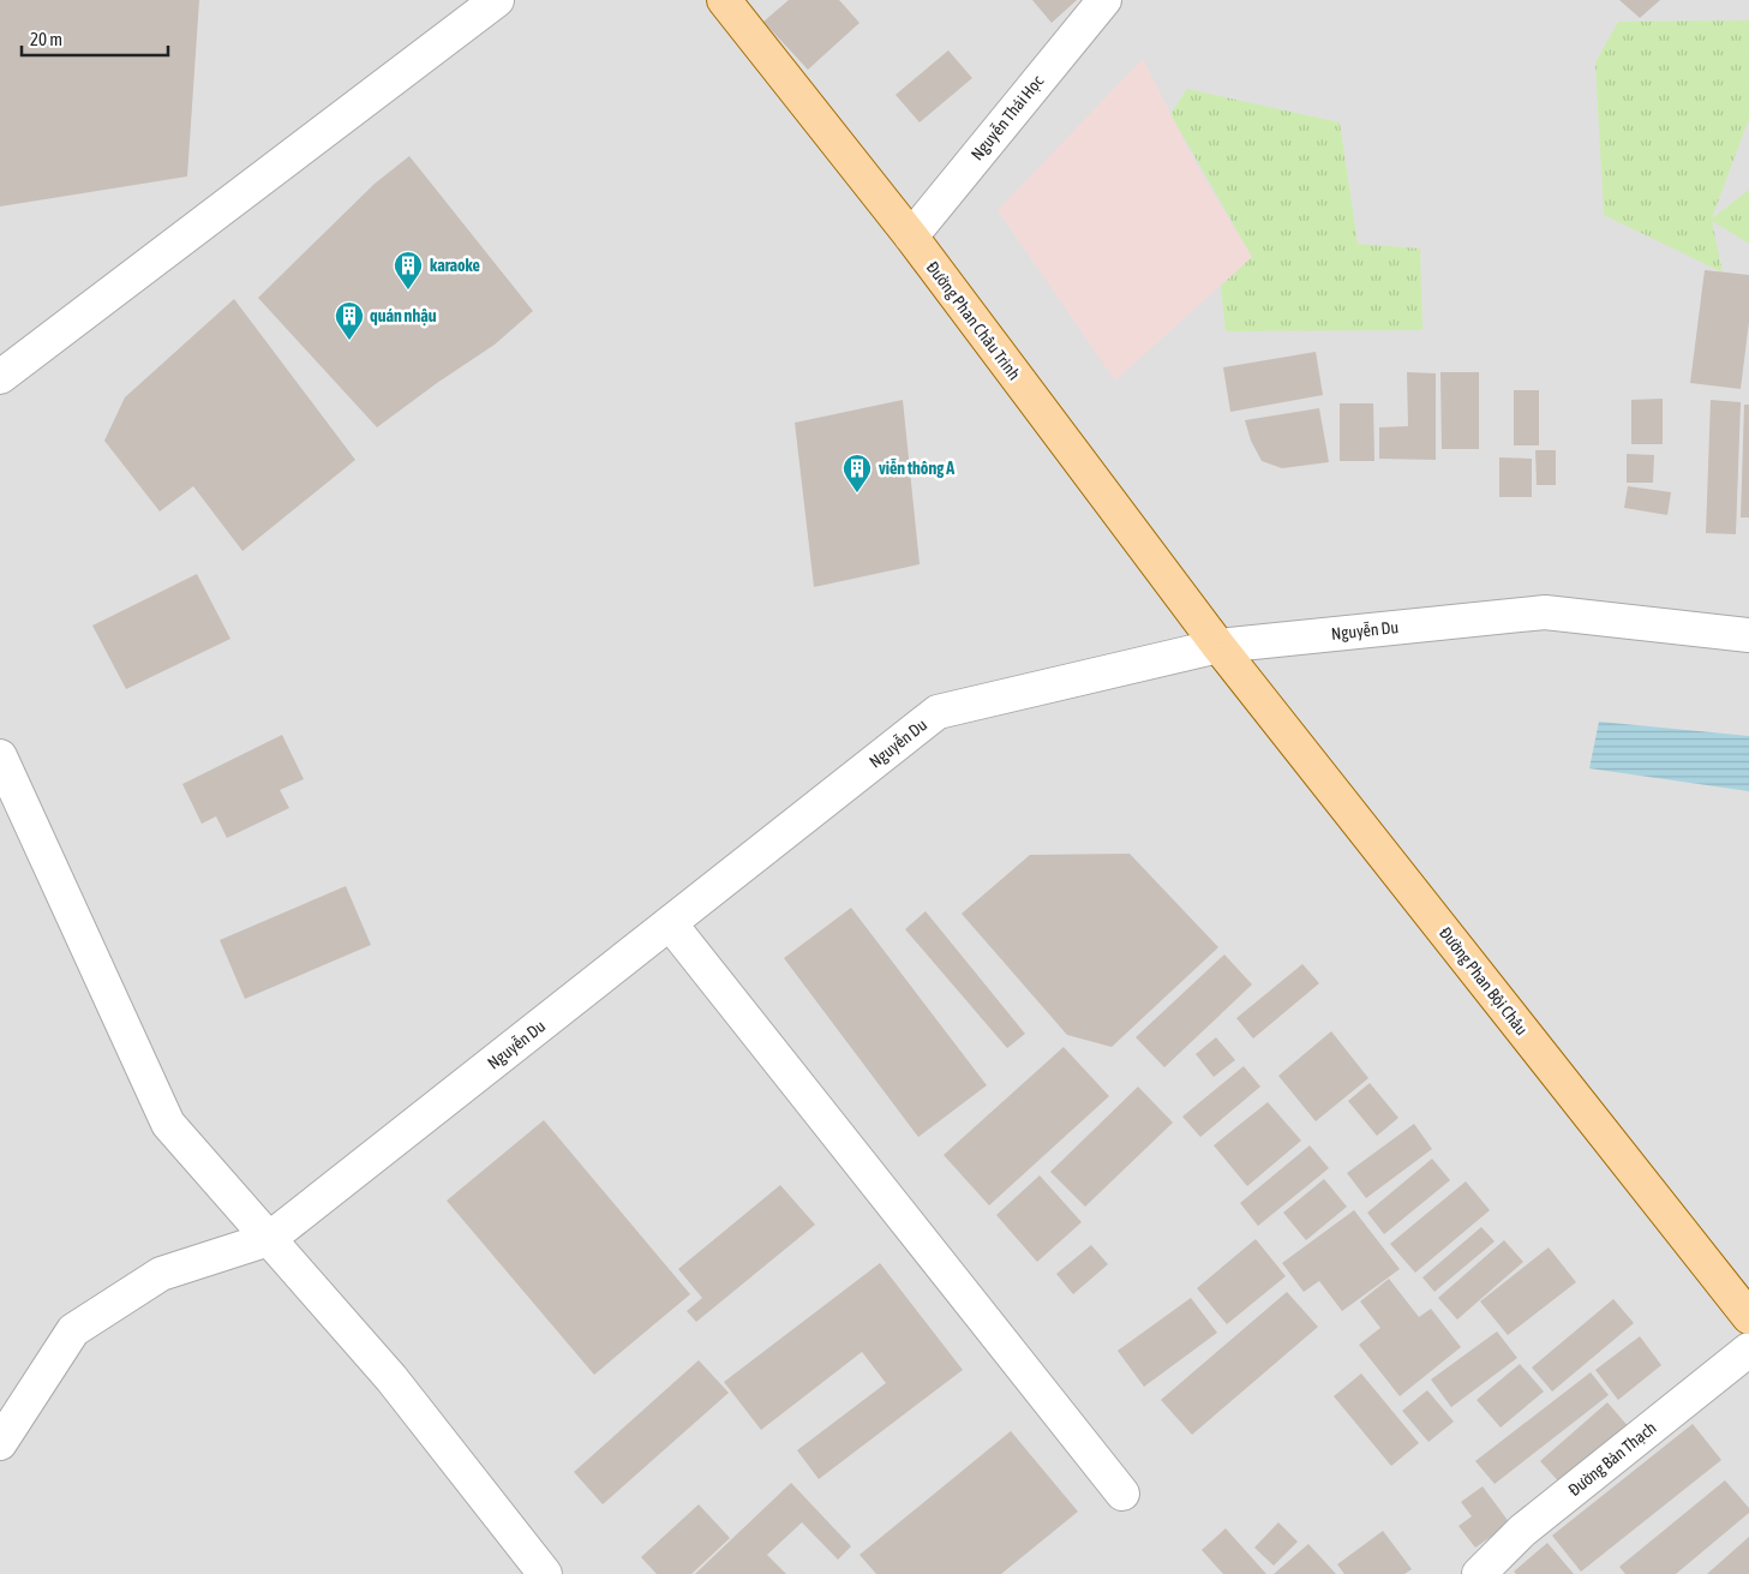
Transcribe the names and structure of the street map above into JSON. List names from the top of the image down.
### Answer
{
  "streets": {
    "main road": ["Đường Phan Châu Trinh", "Đường Phan Bội Châu"],
    "street": ["Nguyễn Thái Học", "Nguyễn Du", "Đường Bàn Thạch"]
  },
  "crossings": [
    ["Nguyễn Thái Học", "Đường Phan Châu Trinh"],
    ["Đường Phan Châu Trinh", "Nguyễn Du"],
    ["Đường Phan Châu Trinh", "Đường Phan Bội Châu"],
    ["Nguyễn Du", "Đường Phan Bội Châu"]
  ],
  "places": {
    "building": ["karaoke", "quán nhậu", "viễn thông A"]
  },
  "scale_bar": "20 m"
}
